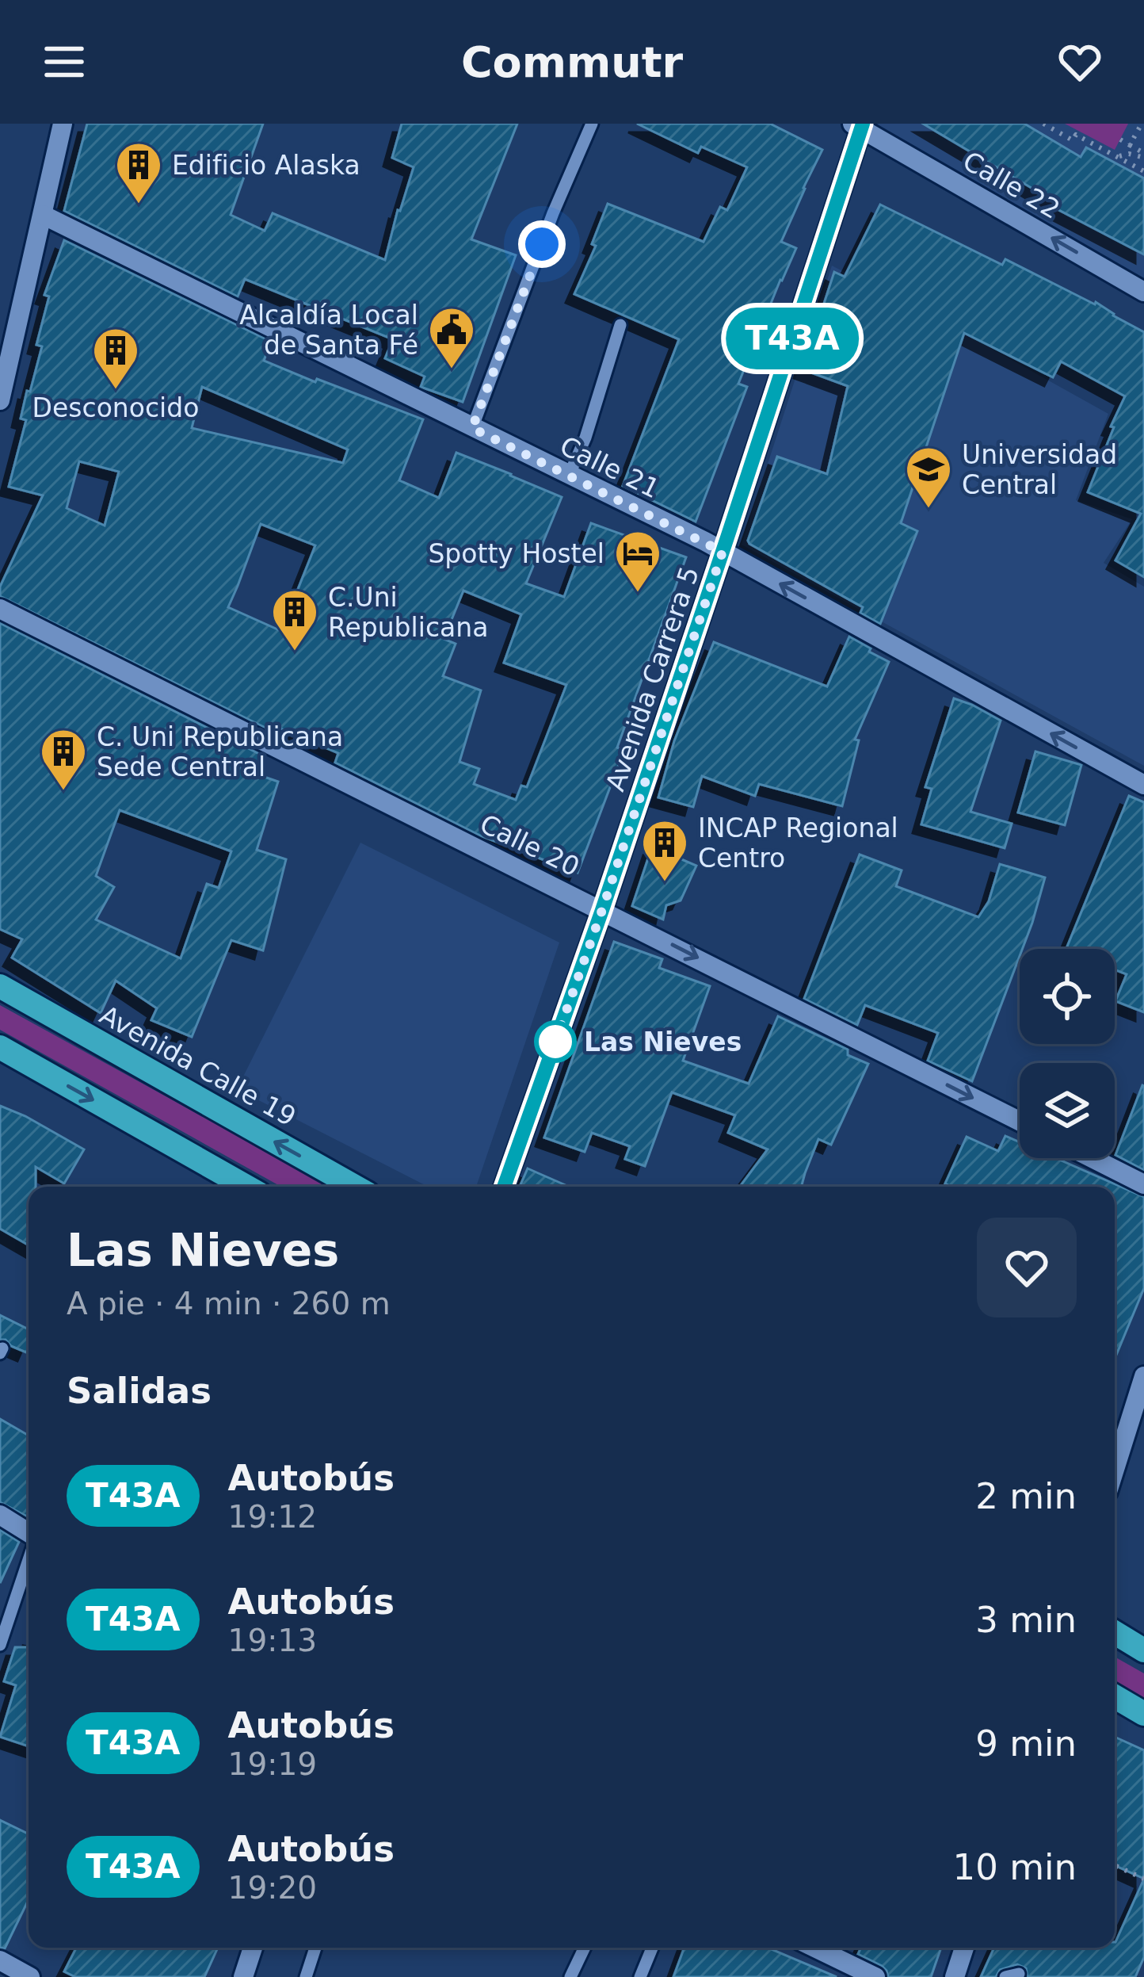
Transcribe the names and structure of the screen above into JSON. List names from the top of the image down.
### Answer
{
  "streets": {
    "main road": ["Avenida Carrera 5", "Avenida Calle 19"],
    "street": ["Calle 22", "Calle 21", "Calle 20"]
  },
  "crossings": [
    ["Calle 22", "Avenida Carrera 5"],
    ["Calle 21", "Avenida Carrera 5"],
    ["Avenida Carrera 5", "Calle 20"]
  ],
  "one_way": ["Calle 22", "Calle 21", "Calle 20"],
  "places": {
    "building": [
      "Edificio Alaska",
      "Desconocido",
      "C.Uni Republicana",
      "C. Uni Republicana Sede Central",
      "INCAP Regional Centro"
    ],
    "public building": ["Alcaldía Local de Santa Fé"],
    "school or university": ["Universidad Central"],
    "hotel": ["Spotty Hostel"],
    "other": ["Las Nieves"]
  },
  "lines": ["bus line T43A"],
  "page": {
    "header": "Commutr",
    "on_map": "T43A",
    "heading": [
      ["Las Nieves", "A pie · 4 min · 260 m"],
      "Salidas"
    ],
    "list": [
      {
        "mark": "T43A",
        "name": "Autobús",
        "note": "19:12",
        "value": "2 min"
      },
      {
        "mark": "T43A",
        "name": "Autobús",
        "note": "19:13",
        "value": "3 min"
      },
      {
        "mark": "T43A",
        "name": "Autobús",
        "note": "19:19",
        "value": "9 min"
      },
      {
        "mark": "T43A",
        "name": "Autobús",
        "note": "19:20",
        "value": "10 min"
      }
    ]
  }
}
